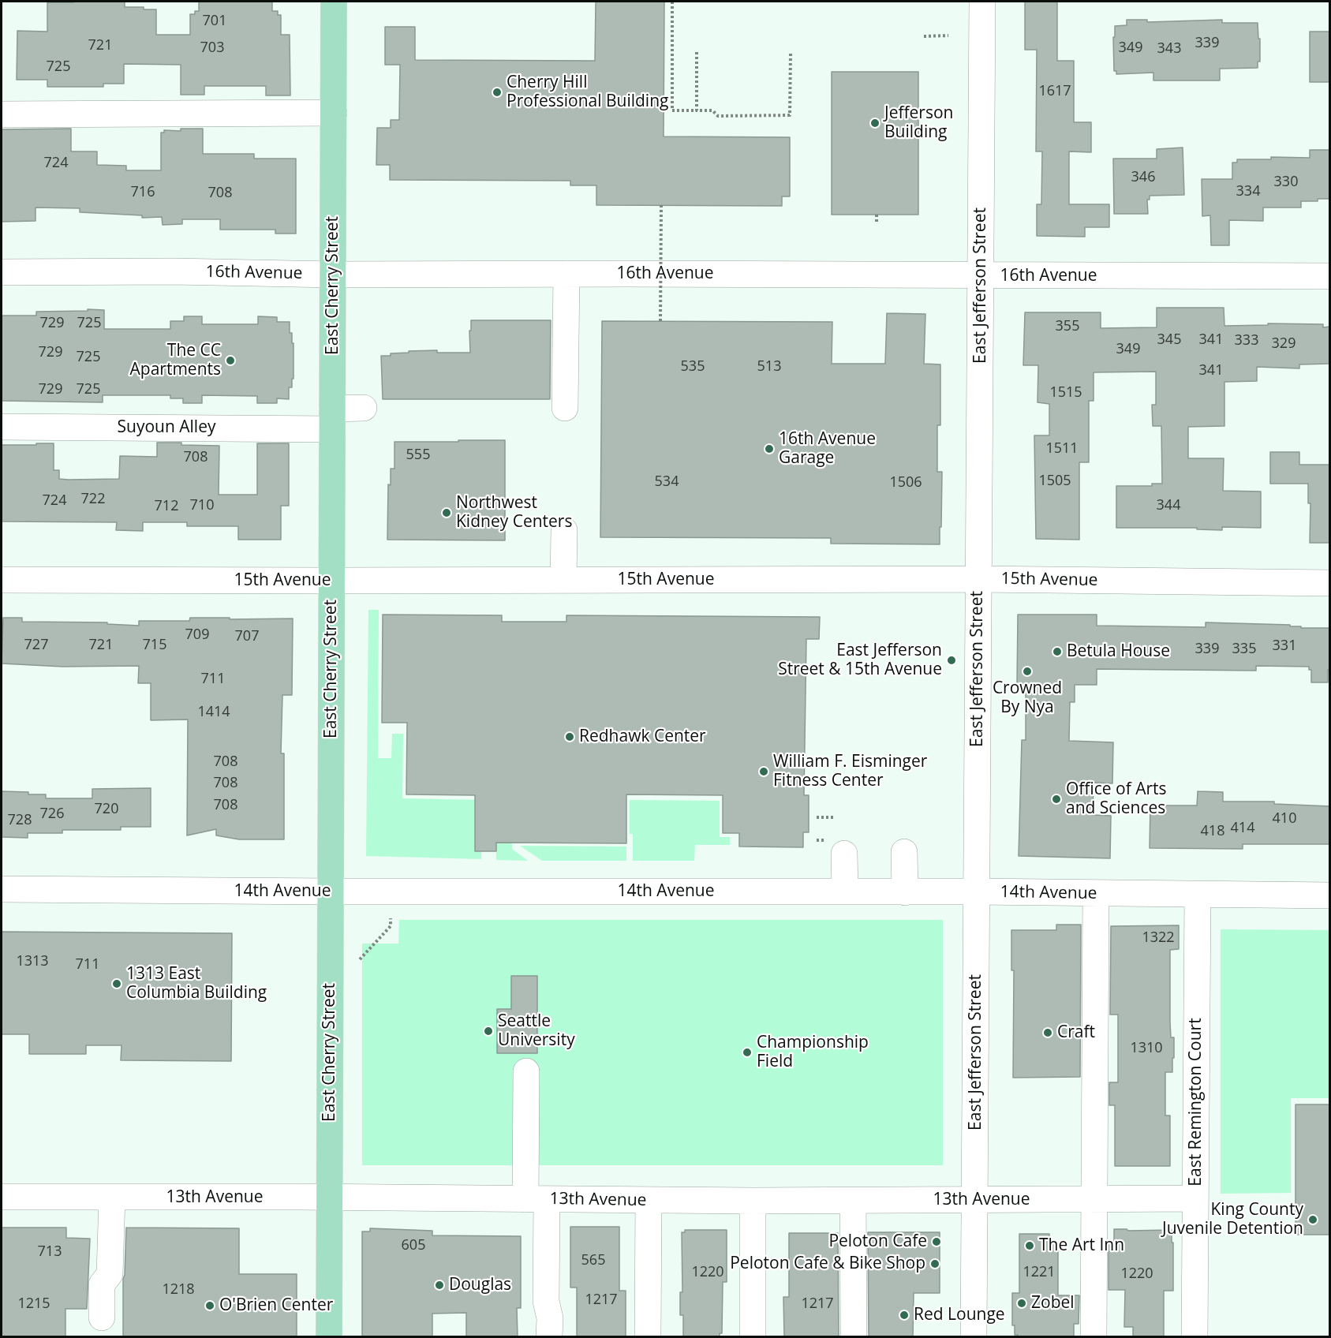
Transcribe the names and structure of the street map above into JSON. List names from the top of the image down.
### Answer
{
  "streets": {
    "main road": ["East Cherry Street"],
    "street": [
      "16th Avenue",
      "East Jefferson Street",
      "Suyoun Alley",
      "15th Avenue",
      "14th Avenue",
      "East Remington Court",
      "13th Avenue"
    ]
  },
  "crossings": [
    ["16th Avenue", "East Cherry Street"],
    ["16th Avenue", "East Jefferson Street"],
    ["East Cherry Street", "Suyoun Alley"],
    ["East Cherry Street", "15th Avenue"],
    ["East Cherry Street", "14th Avenue"],
    ["East Cherry Street", "13th Avenue"],
    ["East Jefferson Street", "15th Avenue"],
    ["East Jefferson Street", "14th Avenue"],
    ["East Jefferson Street", "13th Avenue"],
    ["14th Avenue", "East Remington Court"],
    ["East Remington Court", "13th Avenue"]
  ],
  "places": [
    "Cherry Hill Professional Building",
    "Jefferson Building",
    "The CC Apartments",
    "16th Avenue Garage",
    "Northwest Kidney Centers",
    "Betula House",
    "East Jefferson Street & 15th Avenue",
    "Crowned By Nya",
    "Redhawk Center",
    "William F. Eisminger Fitness Center",
    "Office of Arts and Sciences",
    "1313 East Columbia Building",
    "Seattle University",
    "Craft",
    "Championship Field",
    "King County Juvenile Detention",
    "Peloton Cafe",
    "The Art Inn",
    "Peloton Cafe & Bike Shop",
    "Douglas",
    "Zobel",
    "O'Brien Center",
    "Red Lounge"
  ],
  "house_numbers": [
    "701",
    "339",
    "721",
    "703",
    "349",
    "343",
    "725",
    "1617",
    "724",
    "346",
    "330",
    "334",
    "716",
    "708",
    "729",
    "725",
    "355",
    "345",
    "341",
    "333",
    "329",
    "349",
    "729",
    "725",
    "535",
    "513",
    "341",
    "729",
    "725",
    "1515",
    "1511",
    "555",
    "708",
    "1505",
    "534",
    "1506",
    "722",
    "724",
    "710",
    "344",
    "712",
    "709",
    "707",
    "727",
    "721",
    "715",
    "331",
    "339",
    "335",
    "711",
    "1414",
    "708",
    "708",
    "708",
    "720",
    "726",
    "410",
    "728",
    "414",
    "418",
    "1322",
    "1313",
    "711",
    "1310",
    "605",
    "713",
    "565",
    "1220",
    "1221",
    "1220",
    "1218",
    "1217",
    "1215",
    "1217"
  ]
}
